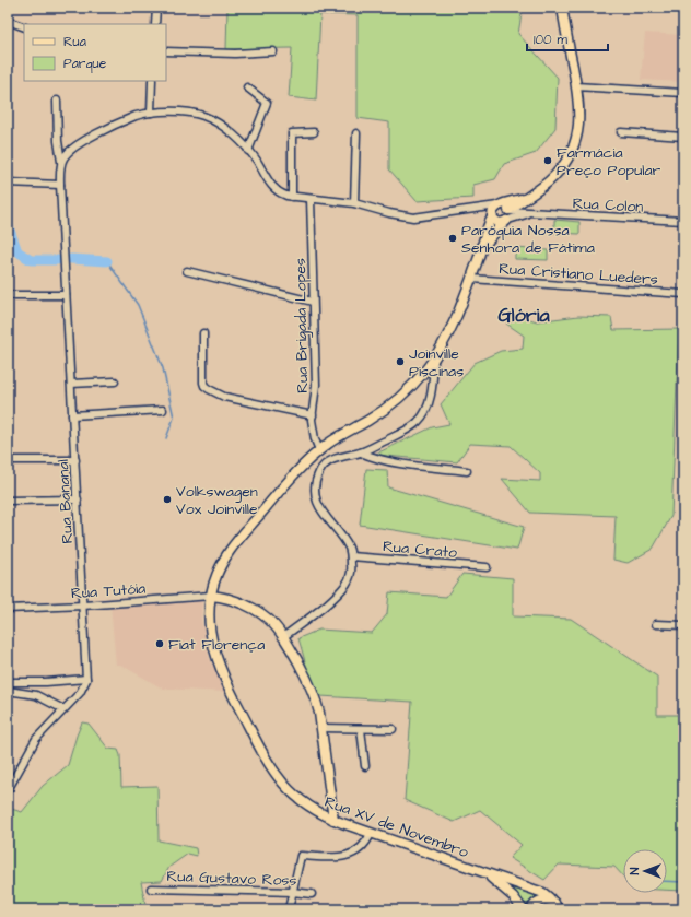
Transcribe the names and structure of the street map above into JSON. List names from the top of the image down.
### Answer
{
  "streets": {
    "main road": ["Rua XV de Novembro"],
    "street": [
      "Rua Colon",
      "Rua Cristiano Lueders",
      "Rua Brigada Lopes",
      "Rua Bananal",
      "Rua Crato",
      "Rua Tutóia",
      "Rua Gustavo Ross"
    ]
  },
  "crossings": [
    ["Rua Colon", "Rua XV de Novembro"],
    ["Rua Cristiano Lueders", "Rua XV de Novembro"],
    ["Rua Brigada Lopes", "Rua XV de Novembro"],
    ["Rua Bananal", "Rua Tutóia"],
    ["Rua Tutóia", "Rua XV de Novembro"]
  ],
  "districts": ["Glória"],
  "places": [
    "Farmácia Preço Popular",
    "Paróquia Nossa Senhora de Fátima",
    "Joinville Piscinas",
    "Volkswagen Vox Joinville",
    "Fiat Florença"
  ],
  "legend": ["Rua", "Parque"],
  "scale_bar": "100 m",
  "north": "left"
}
